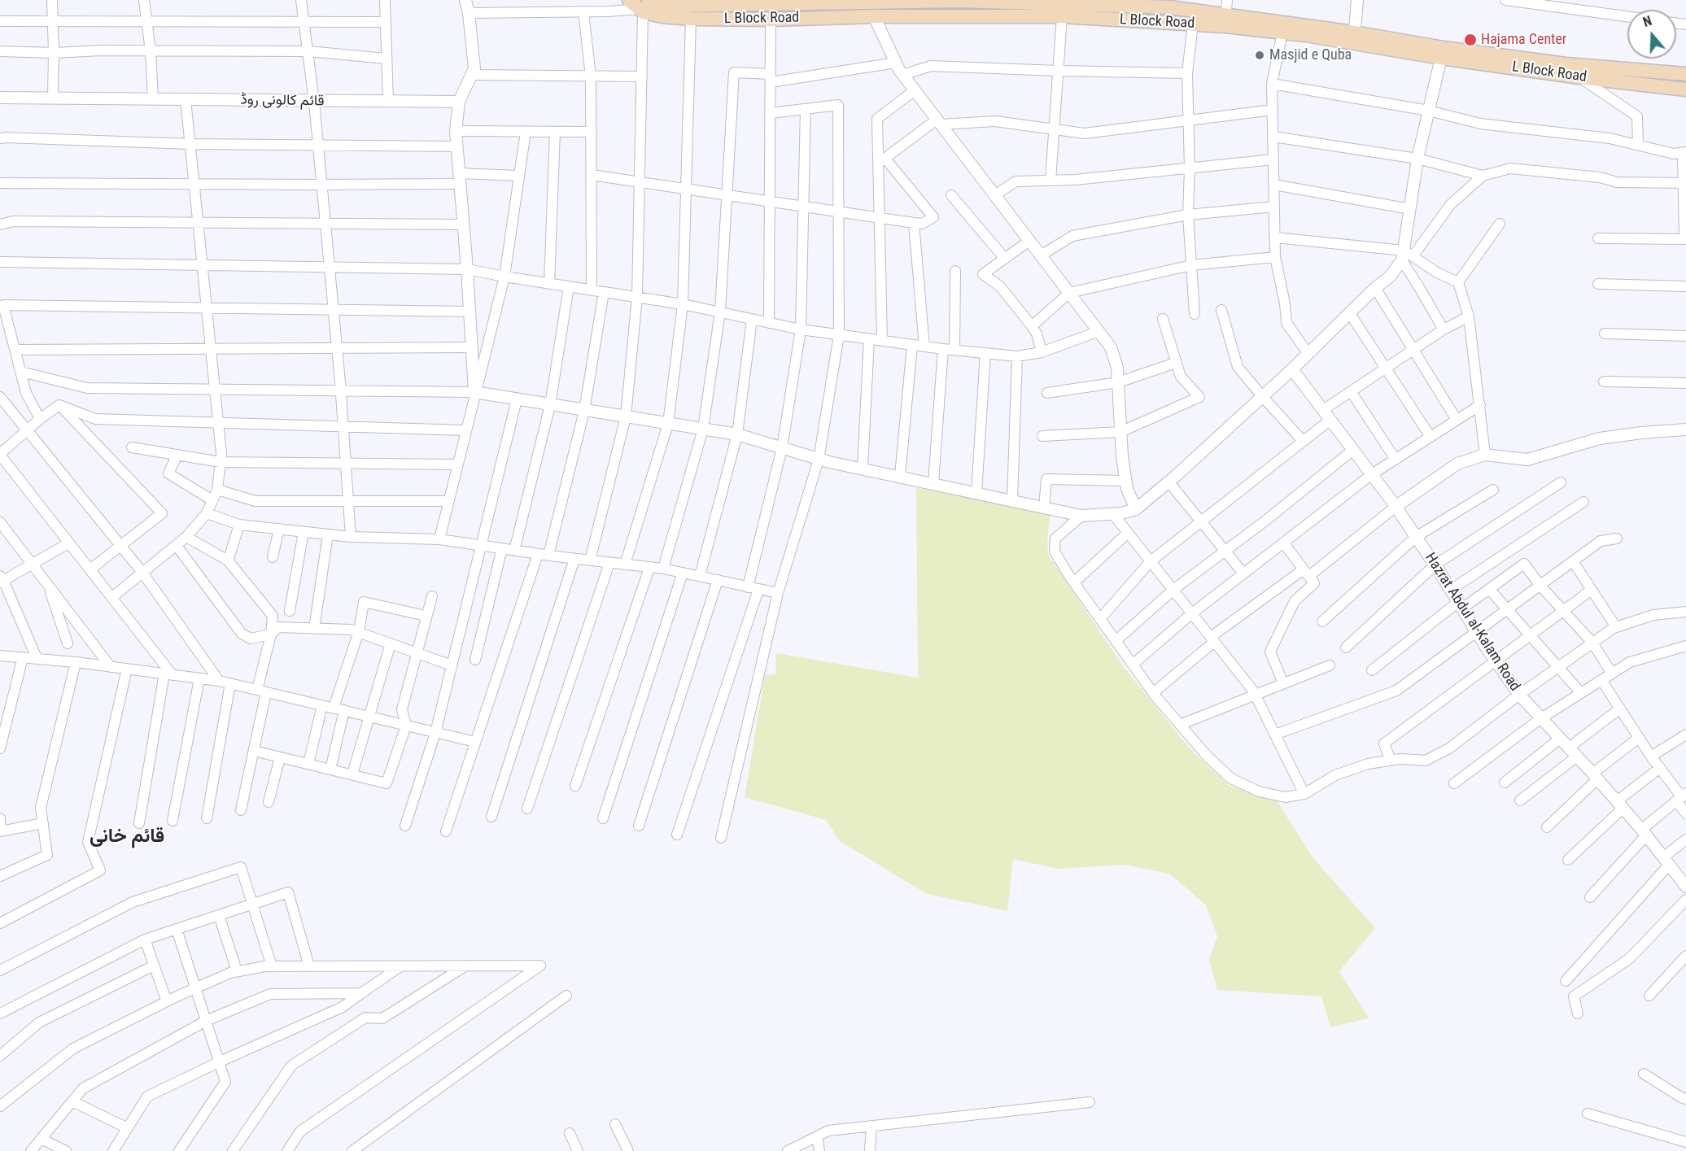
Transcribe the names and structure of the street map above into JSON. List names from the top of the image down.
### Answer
{
  "streets": {
    "main road": ["L Block Road"],
    "street": ["قائم کالونی روڈ", "Hazrat Abdul al-Kalam Road"]
  },
  "districts": ["قائم خانى"],
  "places": ["Hajama Center", "Masjid e Quba"],
  "north": "top"
}
